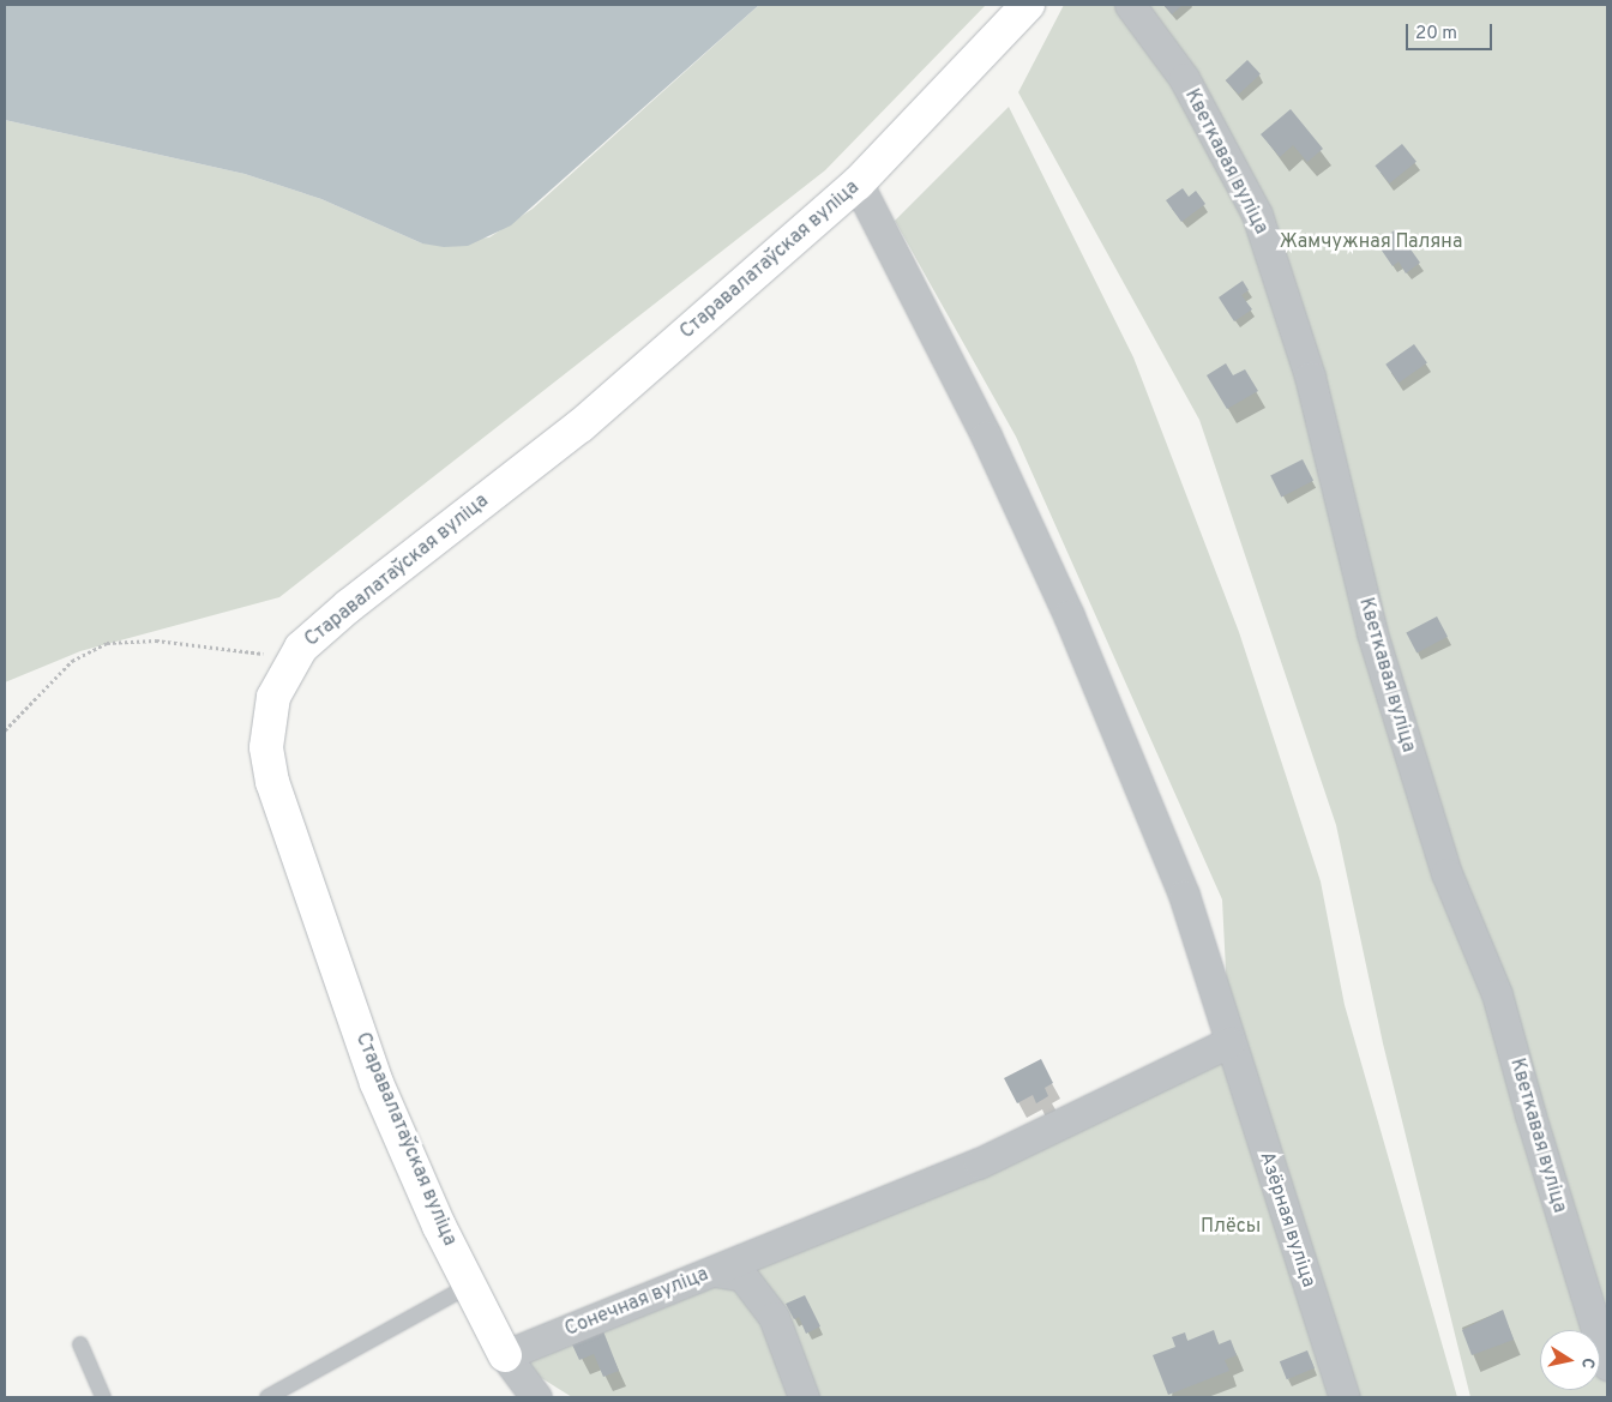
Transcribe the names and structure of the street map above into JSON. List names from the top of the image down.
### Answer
{
  "streets": {
    "street": [
      "Кветкавая вуліца",
      "Старавалатаўская вуліца",
      "Азёрная вуліца",
      "Сонечная вуліца"
    ]
  },
  "crossings": [
    ["Старавалатаўская вуліца", "Азёрная вуліца"],
    ["Старавалатаўская вуліца", "Сонечная вуліца"]
  ],
  "parks": ["Жамчужная Паляна", "Плёсы"],
  "scale_bar": "20 m",
  "north": "right"
}
